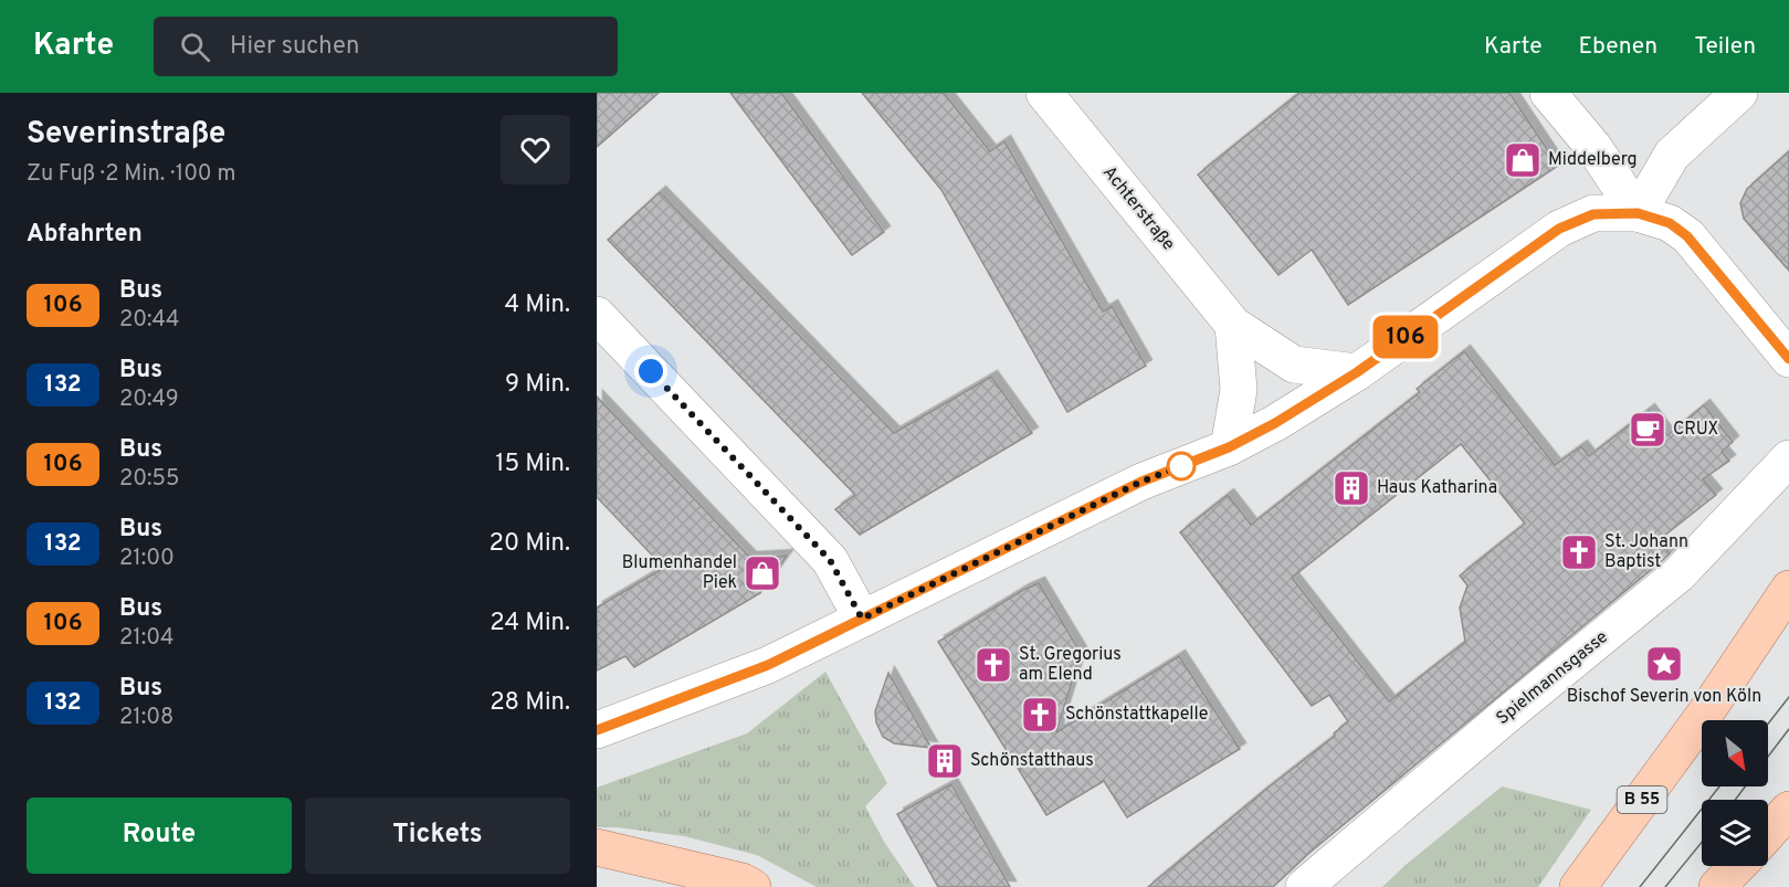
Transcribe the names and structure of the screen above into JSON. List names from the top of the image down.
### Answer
{
  "streets": {
    "main road": ["B 55"],
    "street": ["Achterstraße", "Spielmannsgasse"]
  },
  "places": {
    "shop": ["Middelberg", "Blumenhandel Piek"],
    "cafe": ["CRUX"],
    "building": ["Haus Katharina", "Schönstatthaus"],
    "church": ["St. Johann Baptist", "St. Gregorius am Elend", "Schönstattkapelle"],
    "place": ["Bischof Severin von Köln"]
  },
  "lines": ["bus line 106"],
  "north": "bottom right",
  "page": {
    "header": "Karte",
    "search": "Hier suchen",
    "nav": ["Karte", "Ebenen", "Teilen"],
    "heading": [
      ["Severinstraße", "Zu Fuß · 2 Min. · 100 m"],
      "Abfahrten"
    ],
    "on_map": "106",
    "list": [
      {
        "mark": "106",
        "name": "Bus",
        "note": "20:44",
        "value": "4 Min."
      },
      {
        "mark": "132",
        "name": "Bus",
        "note": "20:49",
        "value": "9 Min."
      },
      {
        "mark": "106",
        "name": "Bus",
        "note": "20:55",
        "value": "15 Min."
      },
      {
        "mark": "132",
        "name": "Bus",
        "note": "21:00",
        "value": "20 Min."
      },
      {
        "mark": "106",
        "name": "Bus",
        "note": "21:04",
        "value": "24 Min."
      },
      {
        "mark": "132",
        "name": "Bus",
        "note": "21:08",
        "value": "28 Min."
      }
    ],
    "buttons": ["Route", "Tickets"]
  }
}
